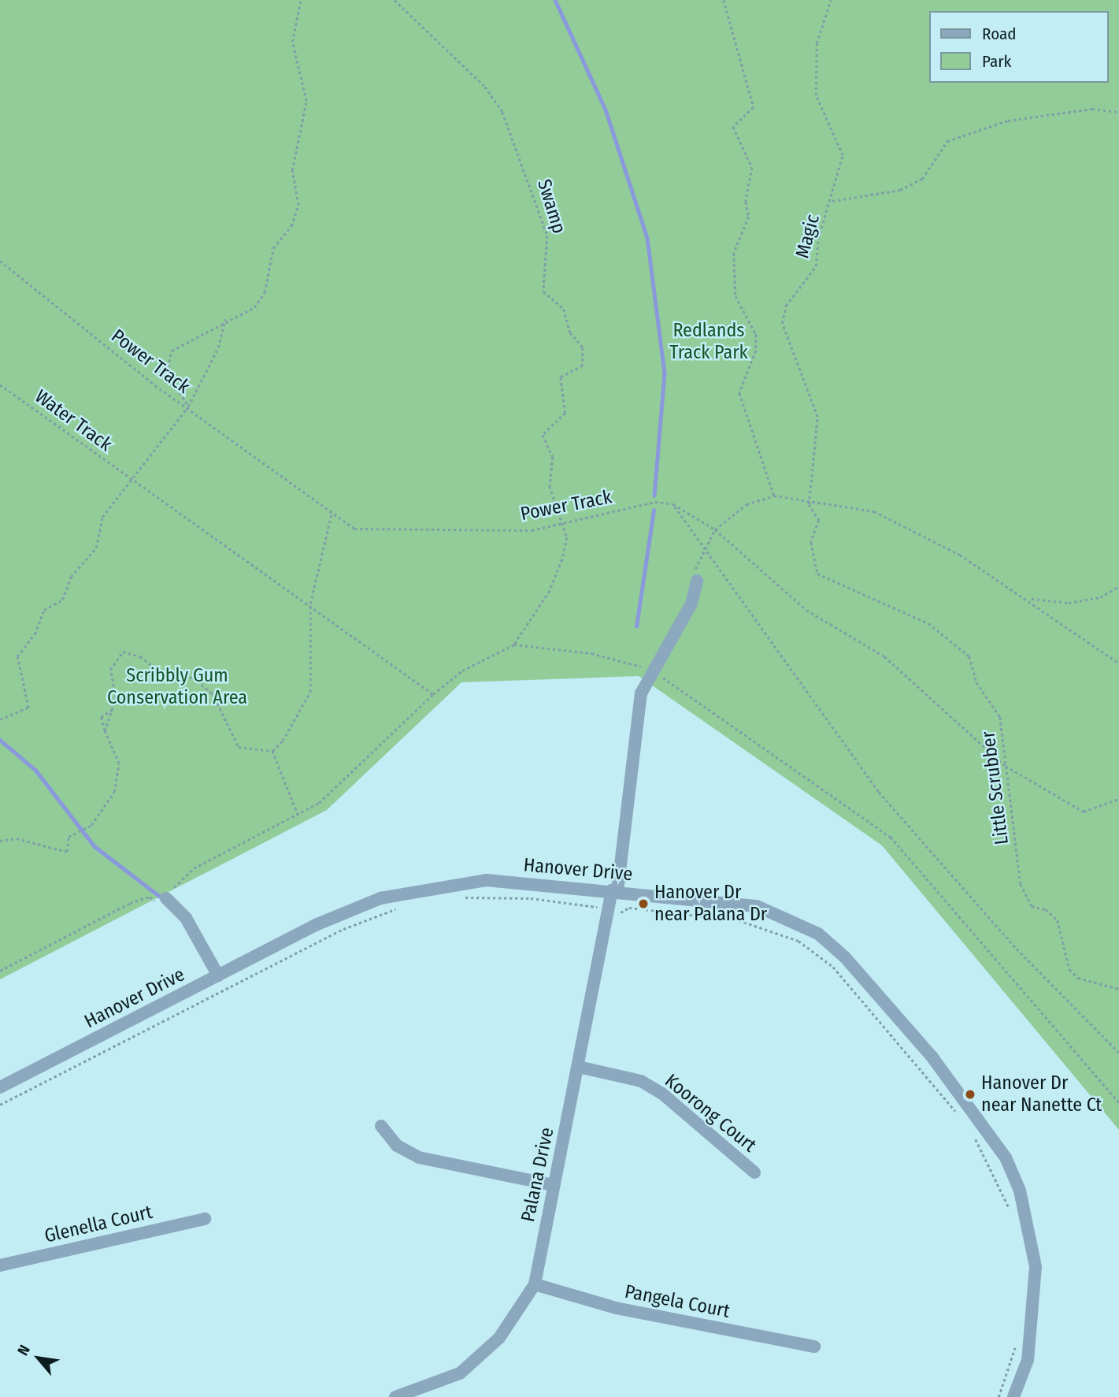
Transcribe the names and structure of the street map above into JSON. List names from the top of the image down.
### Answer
{
  "streets": {
    "street": [
      "Hanover Drive",
      "Koorong Court",
      "Palana Drive",
      "Glenella Court",
      "Pangela Court"
    ],
    "path": [
      "Swamp",
      "Magic",
      "Power Track",
      "Water Track",
      "Little Scrubber"
    ]
  },
  "crossings": [
    ["Swamp", "Power Track"],
    ["Magic", "Little Scrubber"],
    ["Hanover Drive", "Palana Drive"],
    ["Koorong Court", "Palana Drive"],
    ["Palana Drive", "Pangela Court"]
  ],
  "parks": ["Redlands Track Park", "Scribbly Gum Conservation Area"],
  "places": ["Hanover Dr near Palana Dr", "Hanover Dr near Nanette Ct"],
  "legend": ["Road", "Park"],
  "north": "top left"
}
